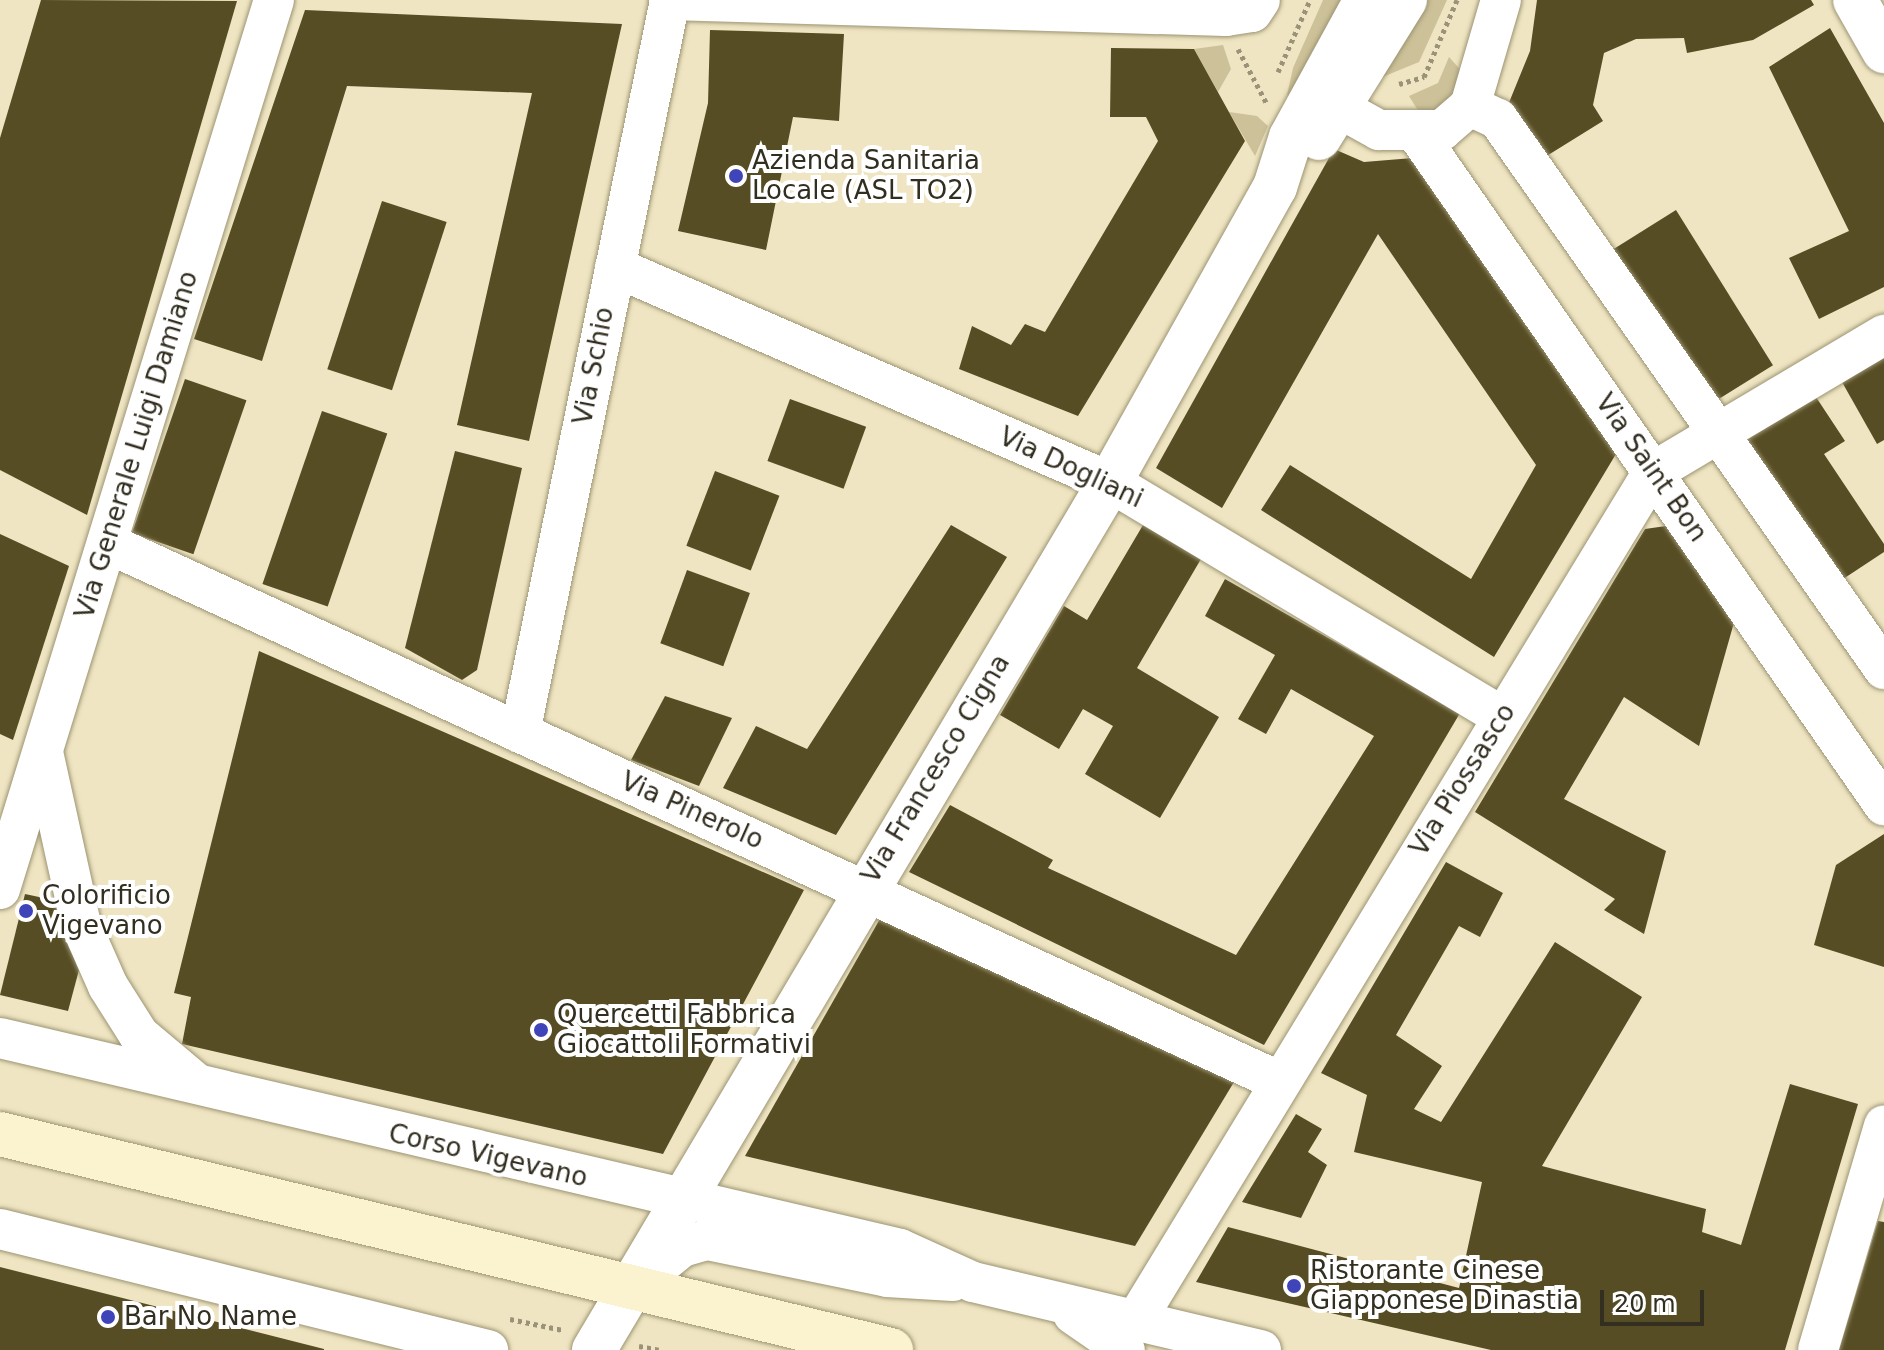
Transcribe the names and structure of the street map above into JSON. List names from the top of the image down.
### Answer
{
  "streets": {
    "street": [
      "Via Schio",
      "Via Generale Luigi Damiano",
      "Via Dogliani",
      "Via Saint Bon",
      "Via Francesco Cigna",
      "Via Piossasco",
      "Via Pinerolo",
      "Corso Vigevano"
    ]
  },
  "crossings": [
    ["Via Schio", "Via Dogliani"],
    ["Via Schio", "Via Pinerolo"],
    ["Via Generale Luigi Damiano", "Via Pinerolo"],
    ["Via Dogliani", "Via Francesco Cigna"],
    ["Via Dogliani", "Via Piossasco"],
    ["Via Saint Bon", "Via Piossasco"],
    ["Via Francesco Cigna", "Via Pinerolo"],
    ["Via Francesco Cigna", "Corso Vigevano"],
    ["Via Piossasco", "Via Pinerolo"],
    ["Via Piossasco", "Corso Vigevano"]
  ],
  "places": [
    "Azienda Sanitaria Locale (ASL TO2)",
    "Colorificio Vigevano",
    "Quercetti Fabbrica Giocattoli Formativi",
    "Ristorante Cinese Giapponese Dinastia",
    "Bar No Name"
  ],
  "scale_bar": "20 m"
}
